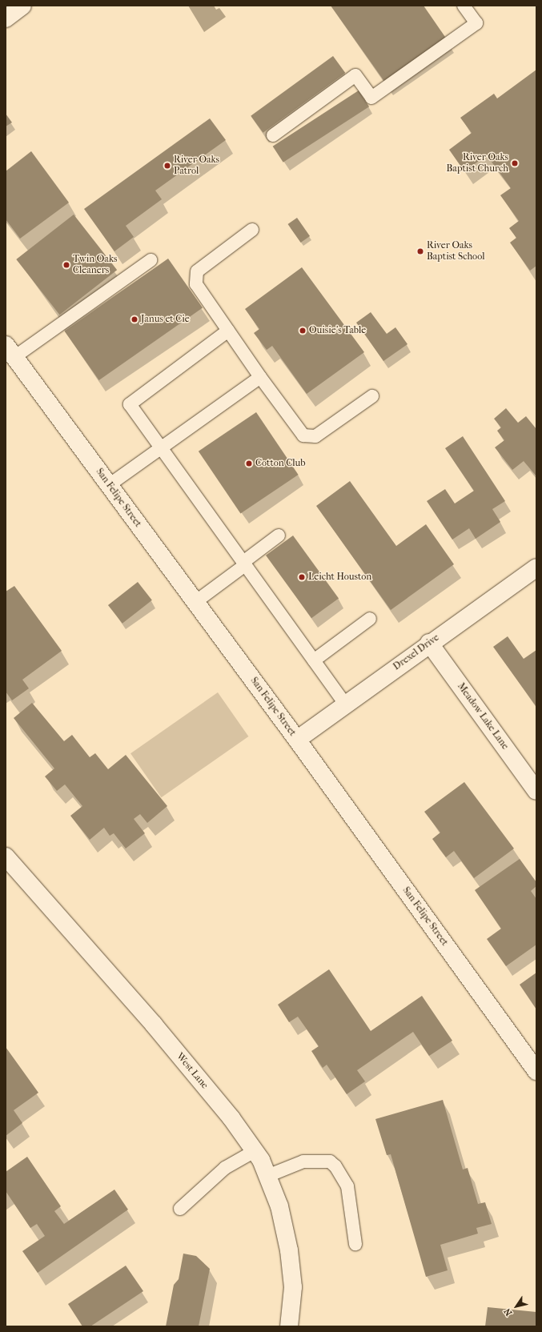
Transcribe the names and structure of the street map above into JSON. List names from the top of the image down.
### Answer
{
  "streets": {
    "street": [
      "San Felipe Street",
      "Drexel Drive",
      "Meadow Lake Lane",
      "West Lane"
    ]
  },
  "crossings": [
    ["San Felipe Street", "Drexel Drive"],
    ["Drexel Drive", "Meadow Lake Lane"]
  ],
  "places": [
    "River Oaks Baptist Church",
    "River Oaks Patrol",
    "River Oaks Baptist School",
    "Twin Oaks Cleaners",
    "Janus et Cie",
    "Ouisie's Table",
    "Cotton Club",
    "Leicht Houston"
  ],
  "north": "bottom left"
}
